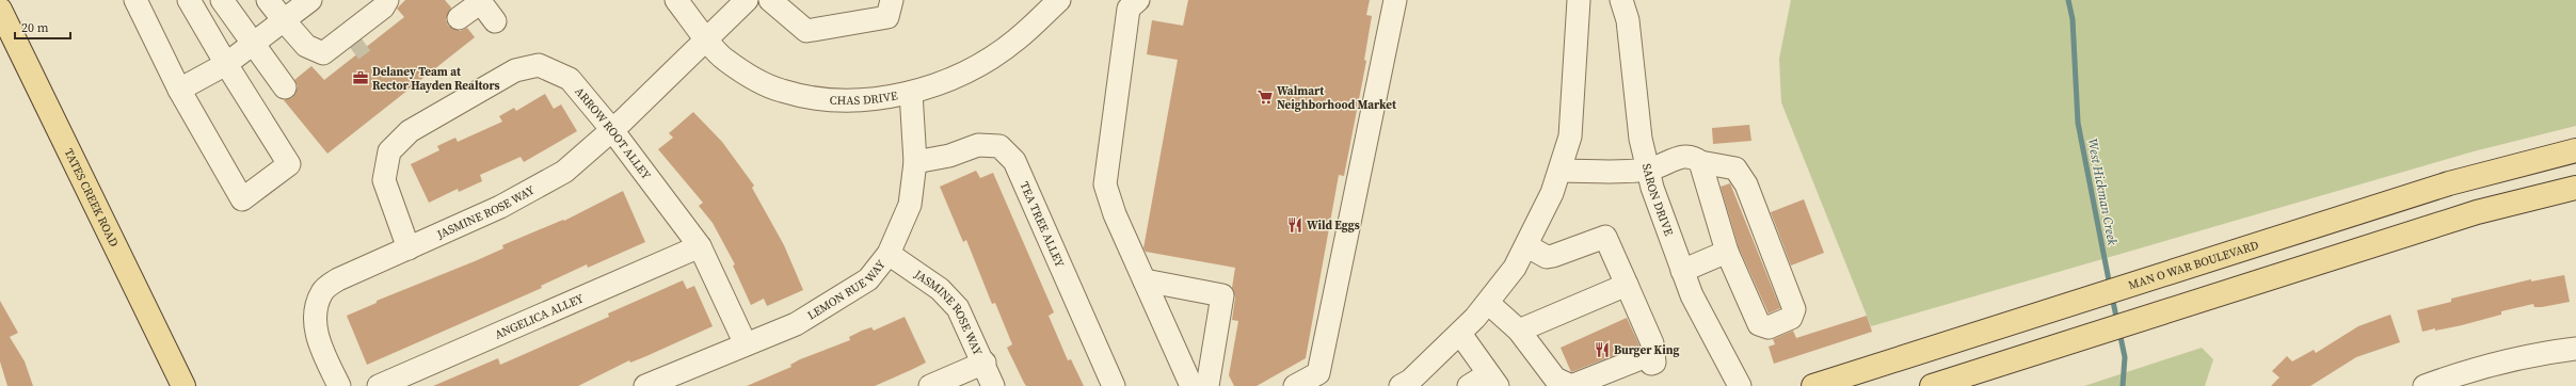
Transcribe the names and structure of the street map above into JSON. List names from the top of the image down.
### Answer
{
  "streets": {
    "main road": ["TATES CREEK ROAD", "MAN O WAR BOULEVARD"],
    "street": [
      "CHAS DRIVE",
      "ARROW ROOT ALLEY",
      "SARON DRIVE",
      "JASMINE ROSE WAY",
      "TEA TREE ALLEY",
      "LEMON RUE WAY",
      "ANGELICA ALLEY"
    ]
  },
  "crossings": [
    ["CHAS DRIVE", "JASMINE ROSE WAY"],
    ["CHAS DRIVE", "LEMON RUE WAY"],
    ["ARROW ROOT ALLEY", "JASMINE ROSE WAY"],
    ["ARROW ROOT ALLEY", "LEMON RUE WAY"],
    ["ARROW ROOT ALLEY", "ANGELICA ALLEY"],
    ["JASMINE ROSE WAY", "LEMON RUE WAY"],
    ["TEA TREE ALLEY", "LEMON RUE WAY"]
  ],
  "water": ["West Hickman Creek"],
  "places": {
    "office": ["Delaney Team at Rector Hayden Realtors"],
    "supermarket": ["Walmart Neighborhood Market"],
    "restaurant": ["Wild Eggs", "Burger King"]
  },
  "scale_bar": "20 m"
}
